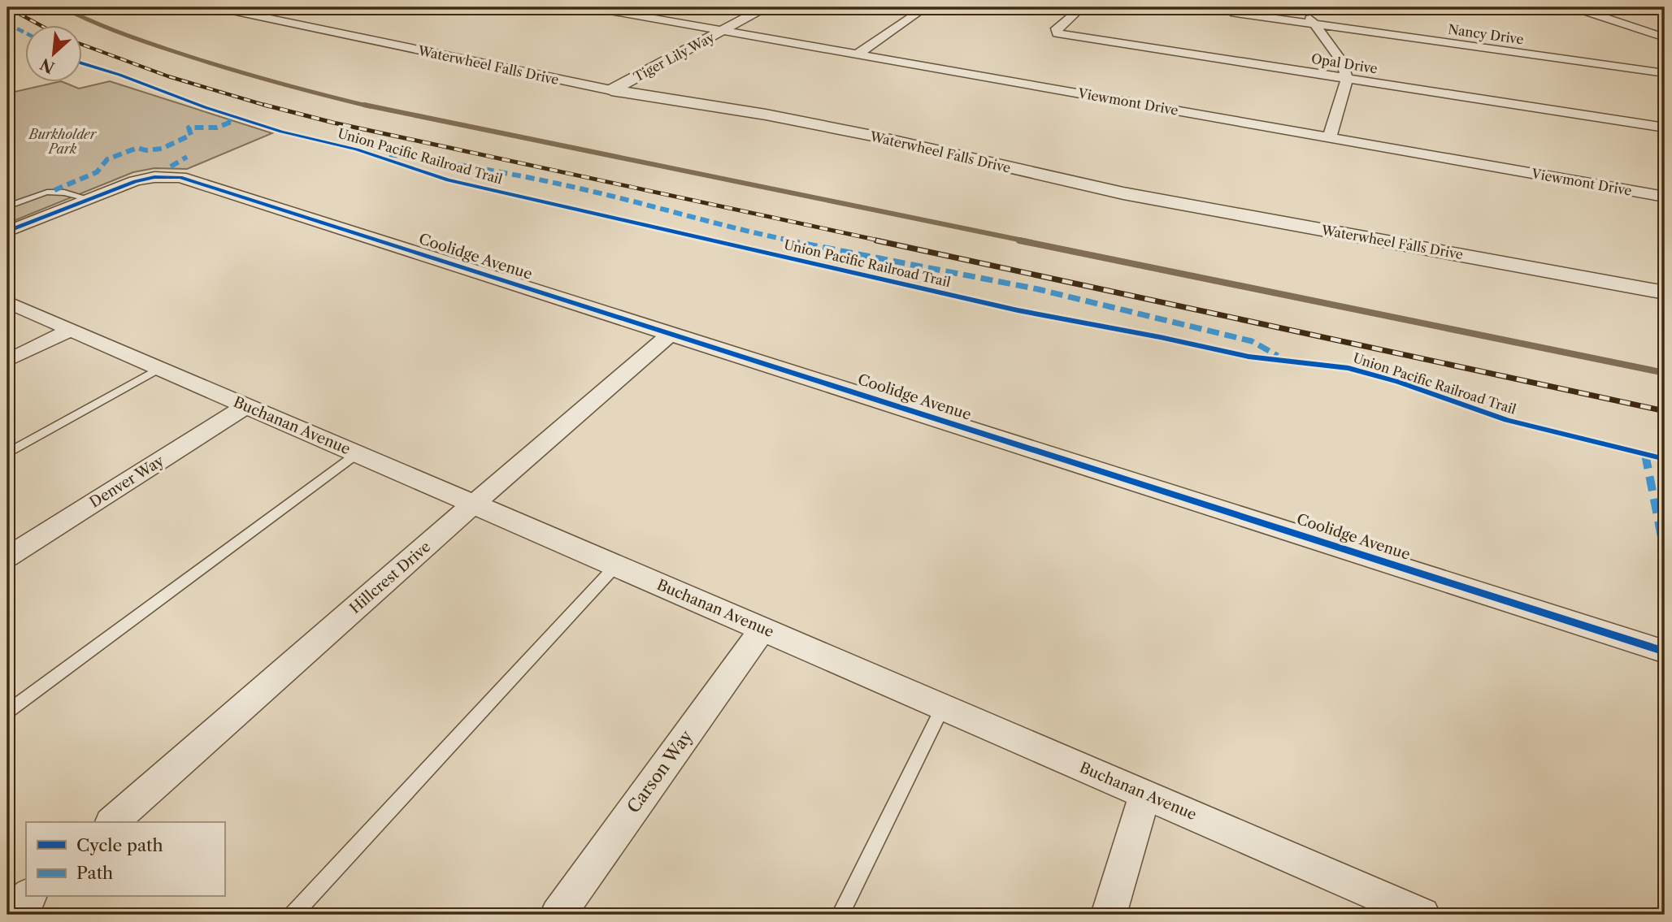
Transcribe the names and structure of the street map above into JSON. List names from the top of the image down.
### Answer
{
  "streets": {
    "street": [
      "Nancy Drive",
      "Tiger Lily Way",
      "Opal Drive",
      "Waterwheel Falls Drive",
      "Viewmont Drive",
      "Coolidge Avenue",
      "Buchanan Avenue",
      "Denver Way",
      "Hillcrest Drive",
      "Carson Way"
    ],
    "cycle path": ["Union Pacific Railroad Trail"]
  },
  "crossings": [
    ["Tiger Lily Way", "Waterwheel Falls Drive"],
    ["Tiger Lily Way", "Viewmont Drive"],
    ["Coolidge Avenue", "Hillcrest Drive"],
    ["Buchanan Avenue", "Denver Way"],
    ["Buchanan Avenue", "Hillcrest Drive"],
    ["Buchanan Avenue", "Carson Way"]
  ],
  "parks": ["Burkholder Park"],
  "legend": ["Cycle path", "Path"],
  "north": "bottom left"
}
